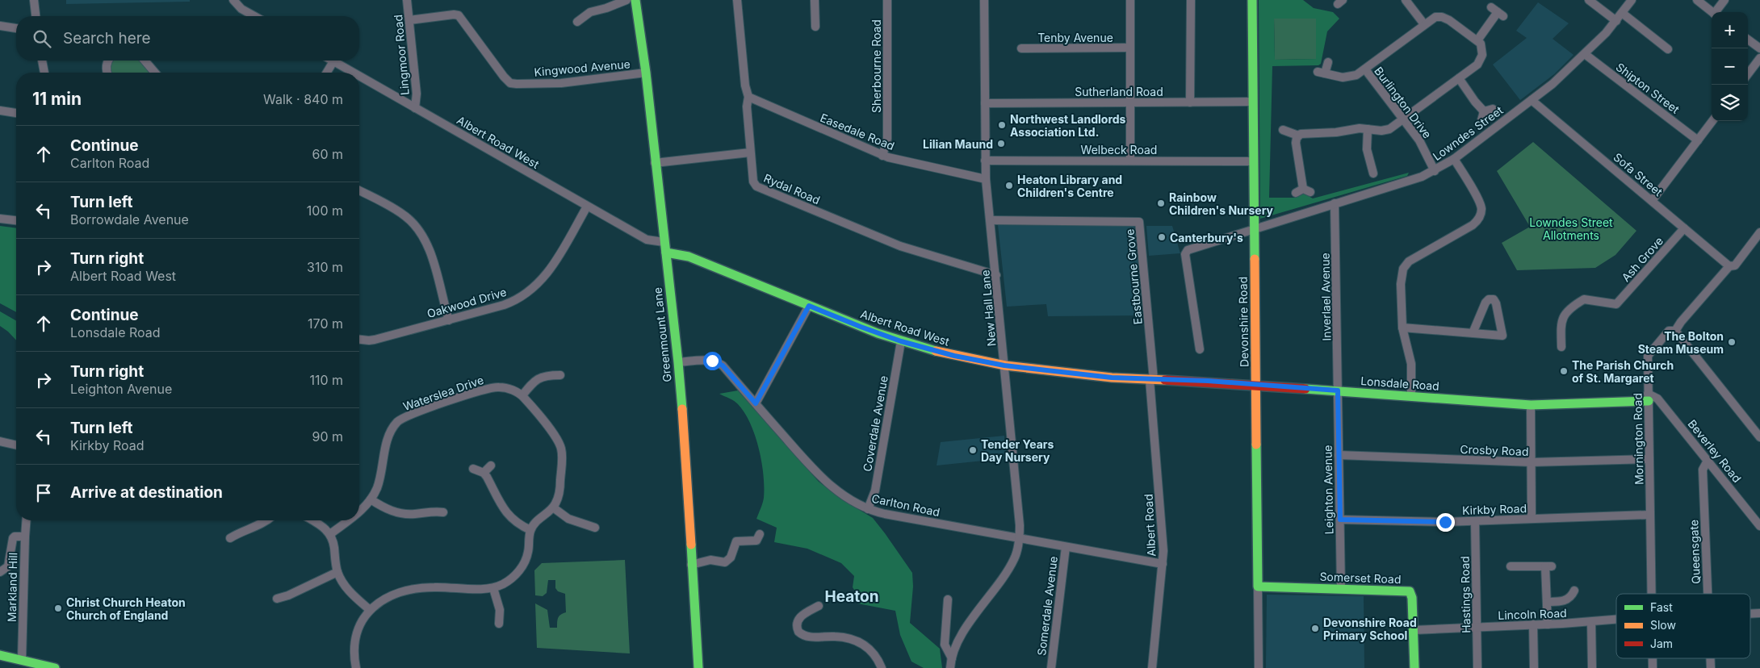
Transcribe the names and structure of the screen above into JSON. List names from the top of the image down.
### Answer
{
  "streets": {
    "street": [
      "Tenby Avenue",
      "Lingmoor Road",
      "Sherbourne Road",
      "Kingwood Avenue",
      "Shipton Street",
      "Sutherland Road",
      "Burlington Drive",
      "Easedale Road",
      "Lowndes Street",
      "Albert Road West",
      "Welbeck Road",
      "Sofa Street",
      "Rydal Road",
      "Ash Grove",
      "Eastbourne Grove",
      "Inverlael Avenue",
      "Oakwood Drive",
      "New Hall Lane",
      "Devonshire Road",
      "Greenmount Lane",
      "Lonsdale Road",
      "Waterslea Drive",
      "Coverdale Avenue",
      "Mornington Road",
      "Crosby Road",
      "Beverley Road",
      "Leighton Avenue",
      "Carlton Road",
      "Kirkby Road",
      "Albert Road",
      "Queensgate",
      "Somerset Road",
      "Markland Hill",
      "Hastings Road",
      "Somerdale Avenue",
      "Lincoln Road"
    ]
  },
  "crossings": [
    ["Lingmoor Road", "Kingwood Avenue"],
    ["Lingmoor Road", "Albert Road West"],
    ["Sherbourne Road", "Easedale Road"],
    ["Kingwood Avenue", "Greenmount Lane"],
    ["Shipton Street", "Lowndes Street"],
    ["Sutherland Road", "New Hall Lane"],
    ["Sutherland Road", "Devonshire Road"],
    ["Burlington Drive", "Lowndes Street"],
    ["Easedale Road", "Rydal Road"],
    ["Easedale Road", "New Hall Lane"],
    ["Lowndes Street", "Sofa Street"],
    ["Lowndes Street", "Inverlael Avenue"],
    ["Lowndes Street", "Devonshire Road"],
    ["Albert Road West", "Eastbourne Grove"],
    ["Albert Road West", "Oakwood Drive"],
    ["Albert Road West", "New Hall Lane"],
    ["Albert Road West", "Greenmount Lane"],
    ["Albert Road West", "Lonsdale Road"],
    ["Albert Road West", "Coverdale Avenue"],
    ["Albert Road West", "Albert Road"],
    ["Welbeck Road", "New Hall Lane"],
    ["Welbeck Road", "Devonshire Road"],
    ["Sofa Street", "Ash Grove"],
    ["Sofa Street", "Mornington Road"],
    ["Rydal Road", "New Hall Lane"],
    ["Eastbourne Grove", "New Hall Lane"],
    ["Eastbourne Grove", "Lonsdale Road"],
    ["Eastbourne Grove", "Albert Road"],
    ["Inverlael Avenue", "Lonsdale Road"],
    ["Inverlael Avenue", "Leighton Avenue"],
    ["New Hall Lane", "Carlton Road"],
    ["Devonshire Road", "Lonsdale Road"],
    ["Devonshire Road", "Somerset Road"],
    ["Greenmount Lane", "Carlton Road"],
    ["Lonsdale Road", "Mornington Road"],
    ["Lonsdale Road", "Beverley Road"],
    ["Lonsdale Road", "Leighton Avenue"],
    ["Lonsdale Road", "Albert Road"],
    ["Coverdale Avenue", "Carlton Road"],
    ["Mornington Road", "Crosby Road"],
    ["Mornington Road", "Beverley Road"],
    ["Mornington Road", "Kirkby Road"],
    ["Crosby Road", "Leighton Avenue"],
    ["Beverley Road", "Queensgate"],
    ["Leighton Avenue", "Kirkby Road"],
    ["Leighton Avenue", "Somerset Road"],
    ["Carlton Road", "Albert Road"],
    ["Carlton Road", "Somerdale Avenue"],
    ["Kirkby Road", "Hastings Road"],
    ["Somerset Road", "Lincoln Road"],
    ["Hastings Road", "Lincoln Road"]
  ],
  "districts": ["Heaton"],
  "parks": ["Lowndes Street Allotments"],
  "places": [
    "Northwest Landlords Association Ltd.",
    "Lilian Maund",
    "Heaton Library and Children's Centre",
    "Rainbow Children's Nursery",
    "Canterbury's",
    "The Bolton Steam Museum",
    "The Parish Church of St. Margaret",
    "Tender Years Day Nursery",
    "Christ Church Heaton Church of England",
    "Devonshire Road Primary School"
  ],
  "legend": ["Fast", "Slow", "Jam"],
  "page": {
    "map_buttons": ["+", "−"],
    "search": "Search here",
    "heading": ["11 min", "Walk · 840 m"],
    "list": [
      ["Continue", "Carlton Road", "60 m"],
      ["Turn left", "Borrowdale Avenue", "100 m"],
      ["Turn right", "Albert Road West", "310 m"],
      ["Continue", "Lonsdale Road", "170 m"],
      ["Turn right", "Leighton Avenue", "110 m"],
      ["Turn left", "Kirkby Road", "90 m"],
      "Arrive at destination"
    ]
  }
}
